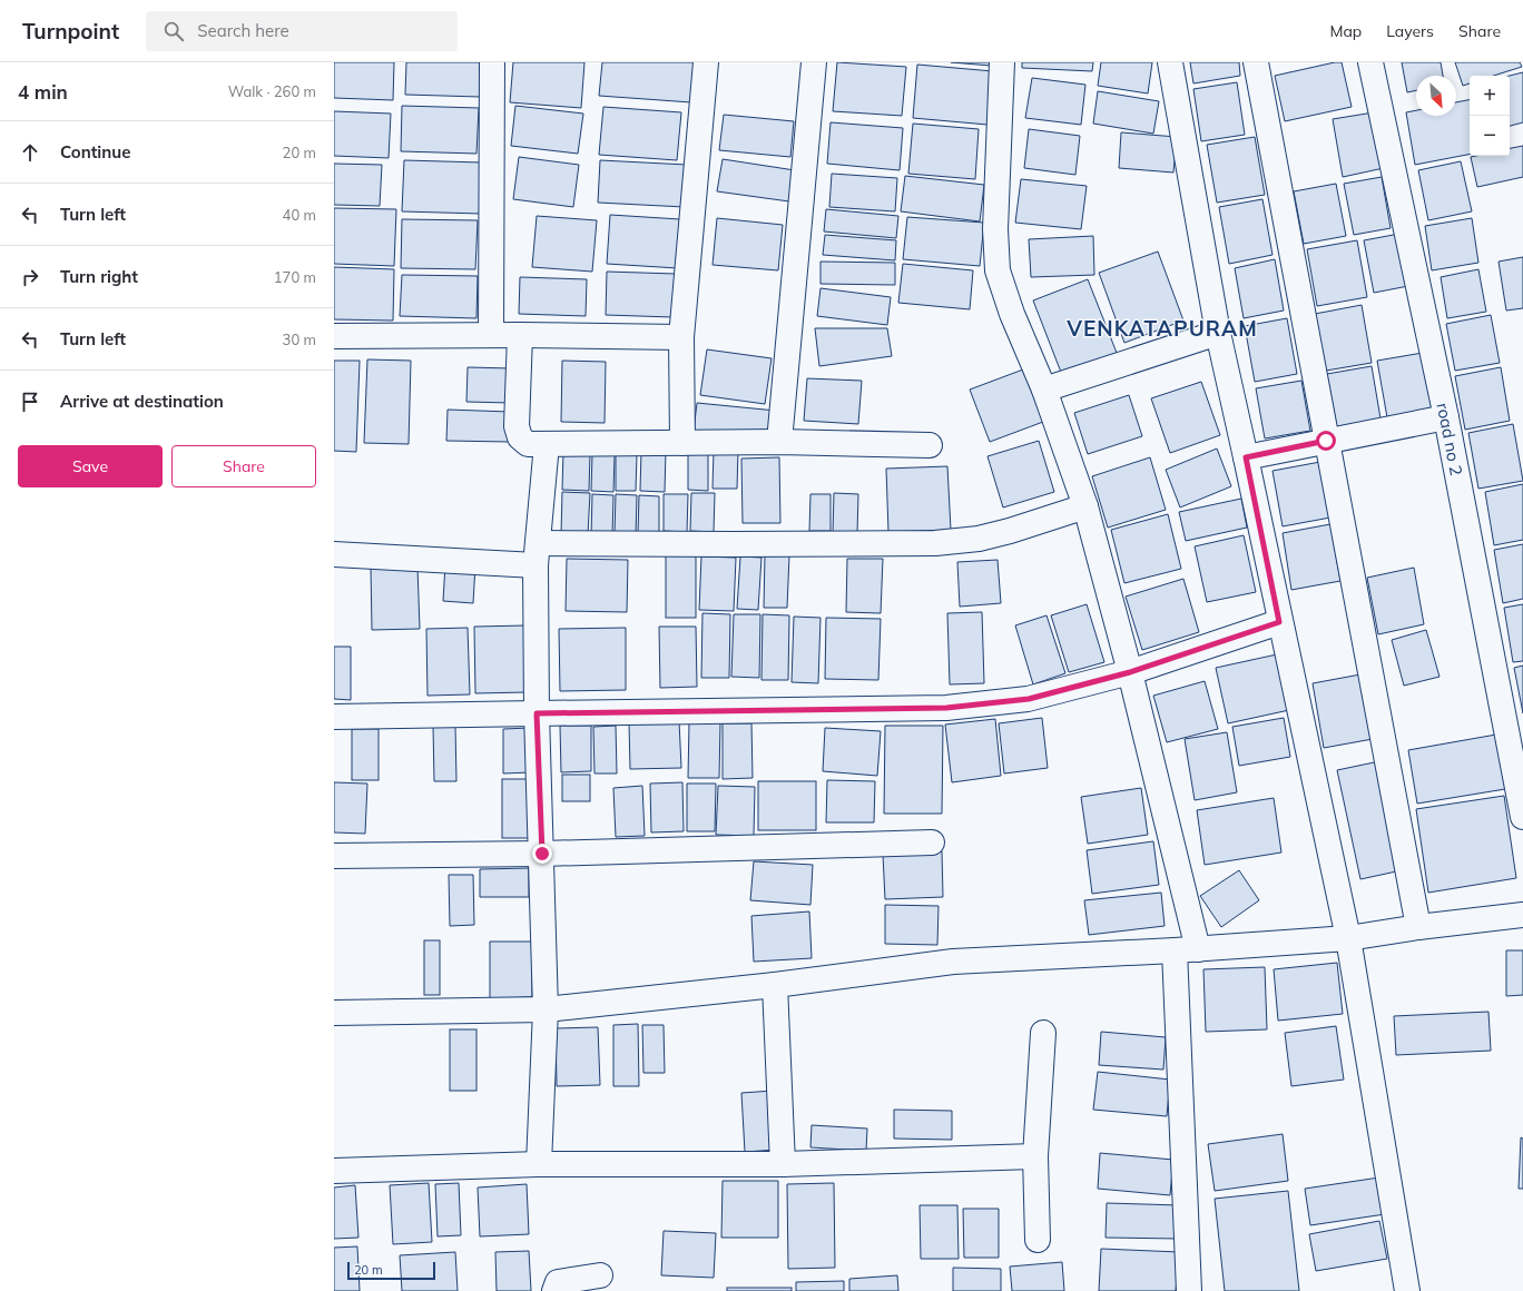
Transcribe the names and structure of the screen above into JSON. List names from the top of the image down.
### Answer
{
  "streets": {
    "street": ["road no 2"]
  },
  "districts": ["VENKATAPURAM"],
  "scale_bar": "20 m",
  "north": "bottom right",
  "page": {
    "header": "Turnpoint",
    "search": "Search here",
    "nav": ["Map", "Layers", "Share"],
    "heading": ["4 min", "Walk · 260 m"],
    "map_buttons": ["+", "−"],
    "list": [
      ["Continue", "20 m"],
      ["Turn left", "40 m"],
      ["Turn right", "170 m"],
      ["Turn left", "30 m"],
      "Arrive at destination"
    ],
    "buttons": ["Save", "Share"],
    "scale": "20 m"
  }
}
